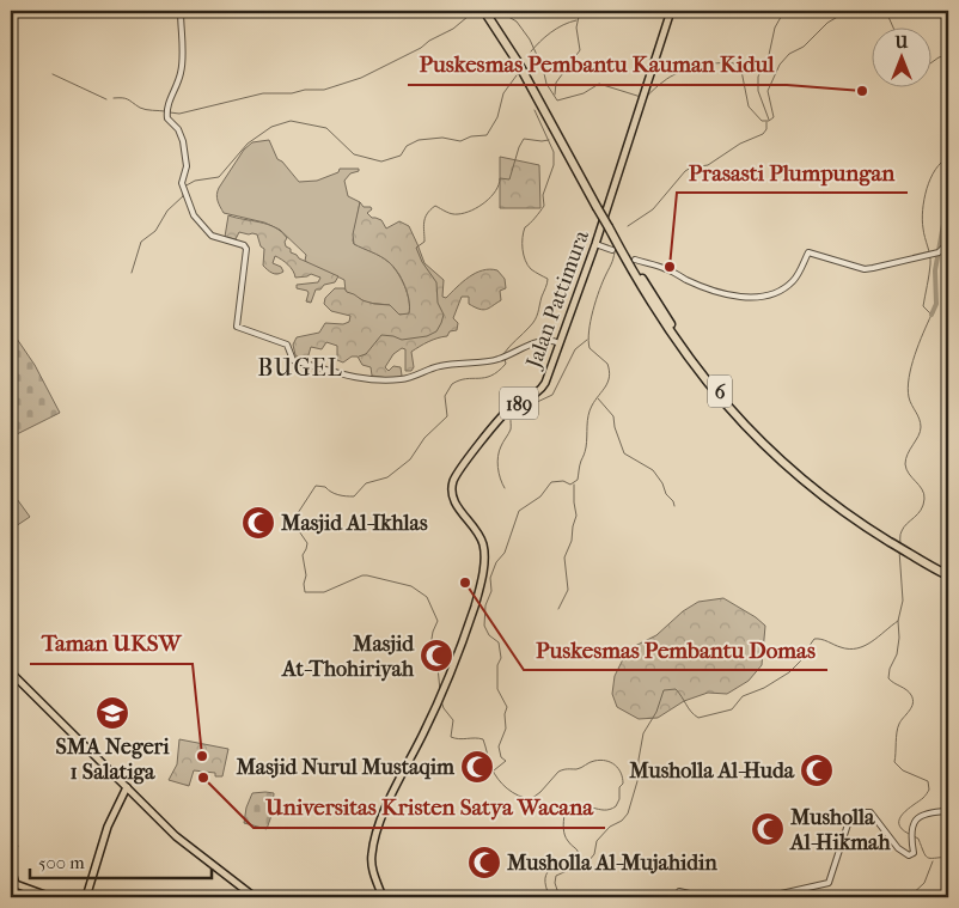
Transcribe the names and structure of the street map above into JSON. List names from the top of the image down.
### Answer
{
  "streets": {
    "highway": ["6"],
    "main road": ["Jalan Pattimura", "189"]
  },
  "districts": ["BUGEL"],
  "places": {
    "other": [
      "Puskesmas Pembantu Kauman Kidul",
      "Prasasti Plumpungan",
      "Puskesmas Pembantu Domas",
      "Taman UKSW",
      "Universitas Kristen Satya Wacana"
    ],
    "mosque": [
      "Masjid Al-Ikhlas",
      "Masjid At-Thohiriyah",
      "Masjid Nurul Mustaqim",
      "Musholla Al-Huda",
      "Musholla Al-Hikmah",
      "Musholla Al-Mujahidin"
    ],
    "school or university": ["SMA Negeri 1 Salatiga"]
  },
  "scale_bar": "500 m",
  "north": "top"
}
